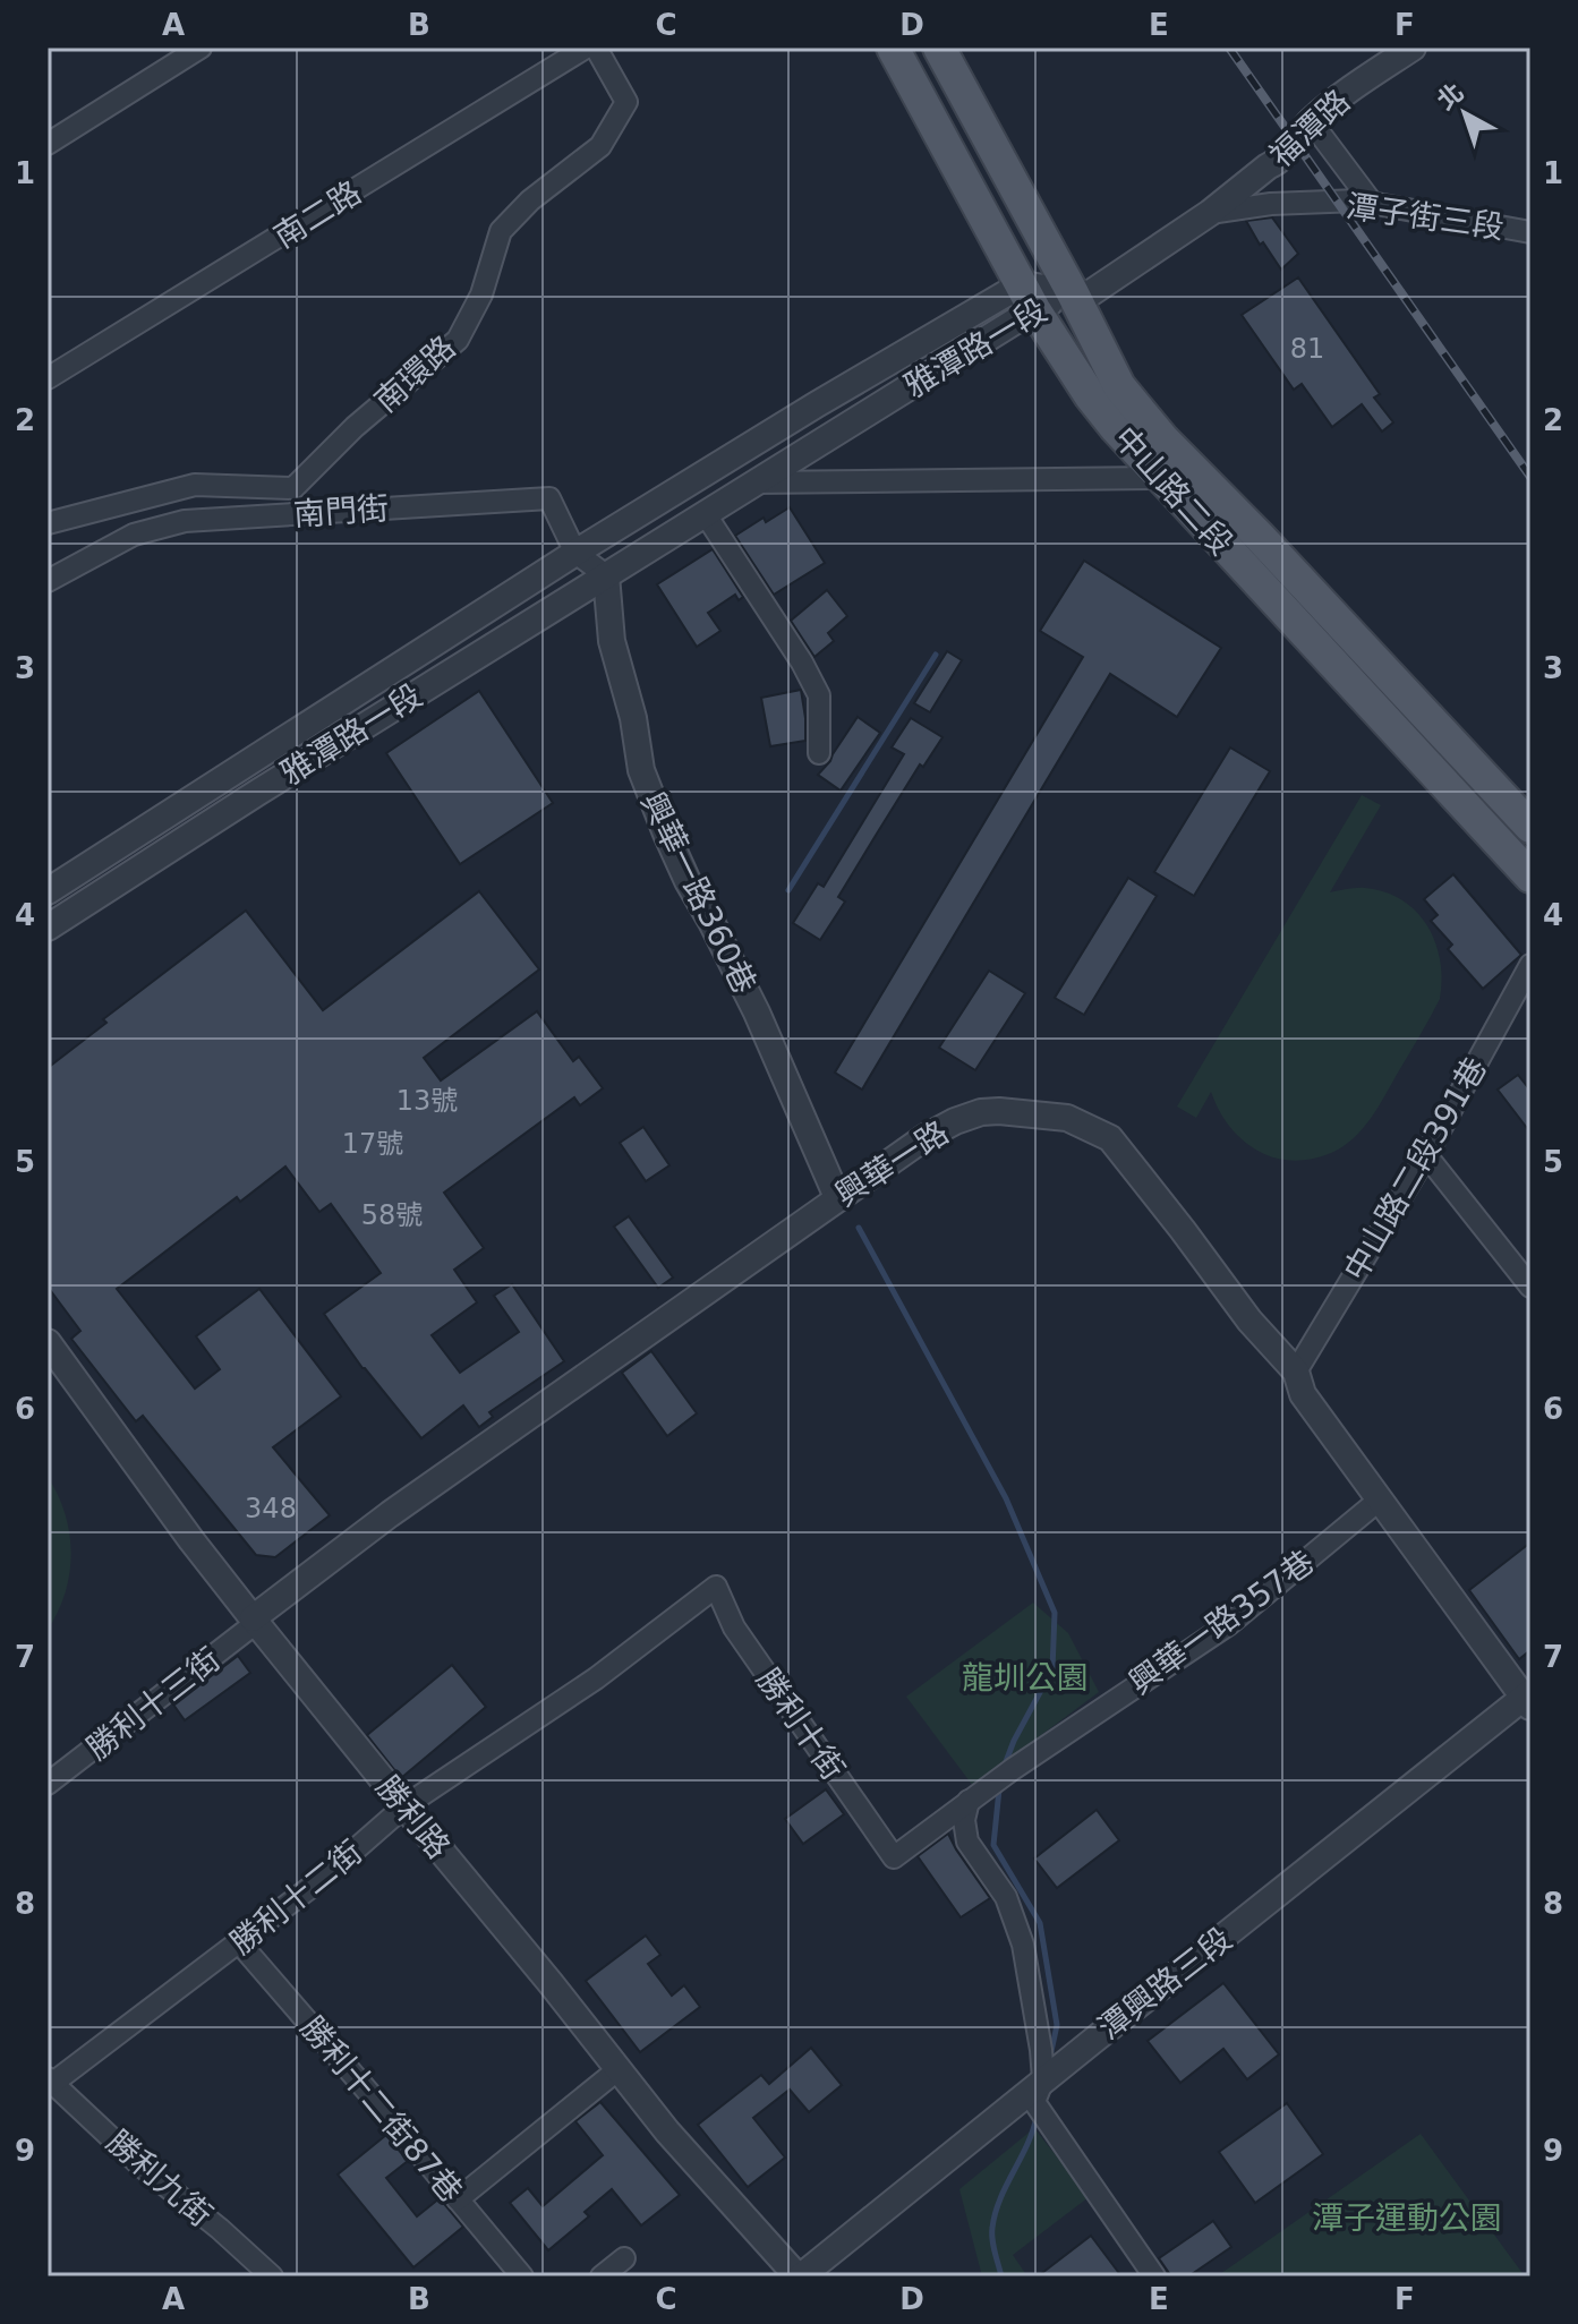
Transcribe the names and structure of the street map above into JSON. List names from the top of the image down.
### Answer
{
  "streets": {
    "main road": ["中山路二段"],
    "street": [
      "福潭路",
      "南二路",
      "潭子街三段",
      "雅潭路一段",
      "南環路",
      "南門街",
      "興華一路360巷",
      "興華一路",
      "中山路二段391巷",
      "興華一路357巷",
      "勝利十三街",
      "勝利十街",
      "勝利路",
      "勝利十二街",
      "潭興路三段",
      "勝利十二街87巷",
      "勝利九街"
    ]
  },
  "crossings": [
    ["福潭路", "潭子街三段"],
    ["潭子街三段", "雅潭路一段"],
    ["潭子街三段", "中山路二段"],
    ["雅潭路一段", "中山路二段"],
    ["雅潭路一段", "南門街"],
    ["雅潭路一段", "興華一路360巷"],
    ["南門街", "興華一路360巷"],
    ["興華一路360巷", "興華一路"],
    ["興華一路", "中山路二段391巷"],
    ["興華一路", "興華一路357巷"],
    ["興華一路", "勝利十三街"],
    ["興華一路", "勝利路"],
    ["興華一路", "潭興路三段"],
    ["興華一路357巷", "勝利十街"],
    ["勝利十三街", "勝利路"],
    ["勝利十街", "勝利十二街"],
    ["勝利路", "勝利十二街"],
    ["勝利路", "潭興路三段"],
    ["勝利十二街", "勝利十二街87巷"],
    ["勝利十二街", "勝利九街"]
  ],
  "parks": ["龍圳公園", "潭子運動公園"],
  "house_numbers": [
    "81",
    "13號",
    "17號",
    "58號",
    "348"
  ],
  "north": "top left",
  "grid": {
    "columns": [
      "A",
      "B",
      "C",
      "D",
      "E",
      "F"
    ],
    "rows": [
      "1",
      "2",
      "3",
      "4",
      "5",
      "6",
      "7",
      "8",
      "9"
    ]
  }
}
